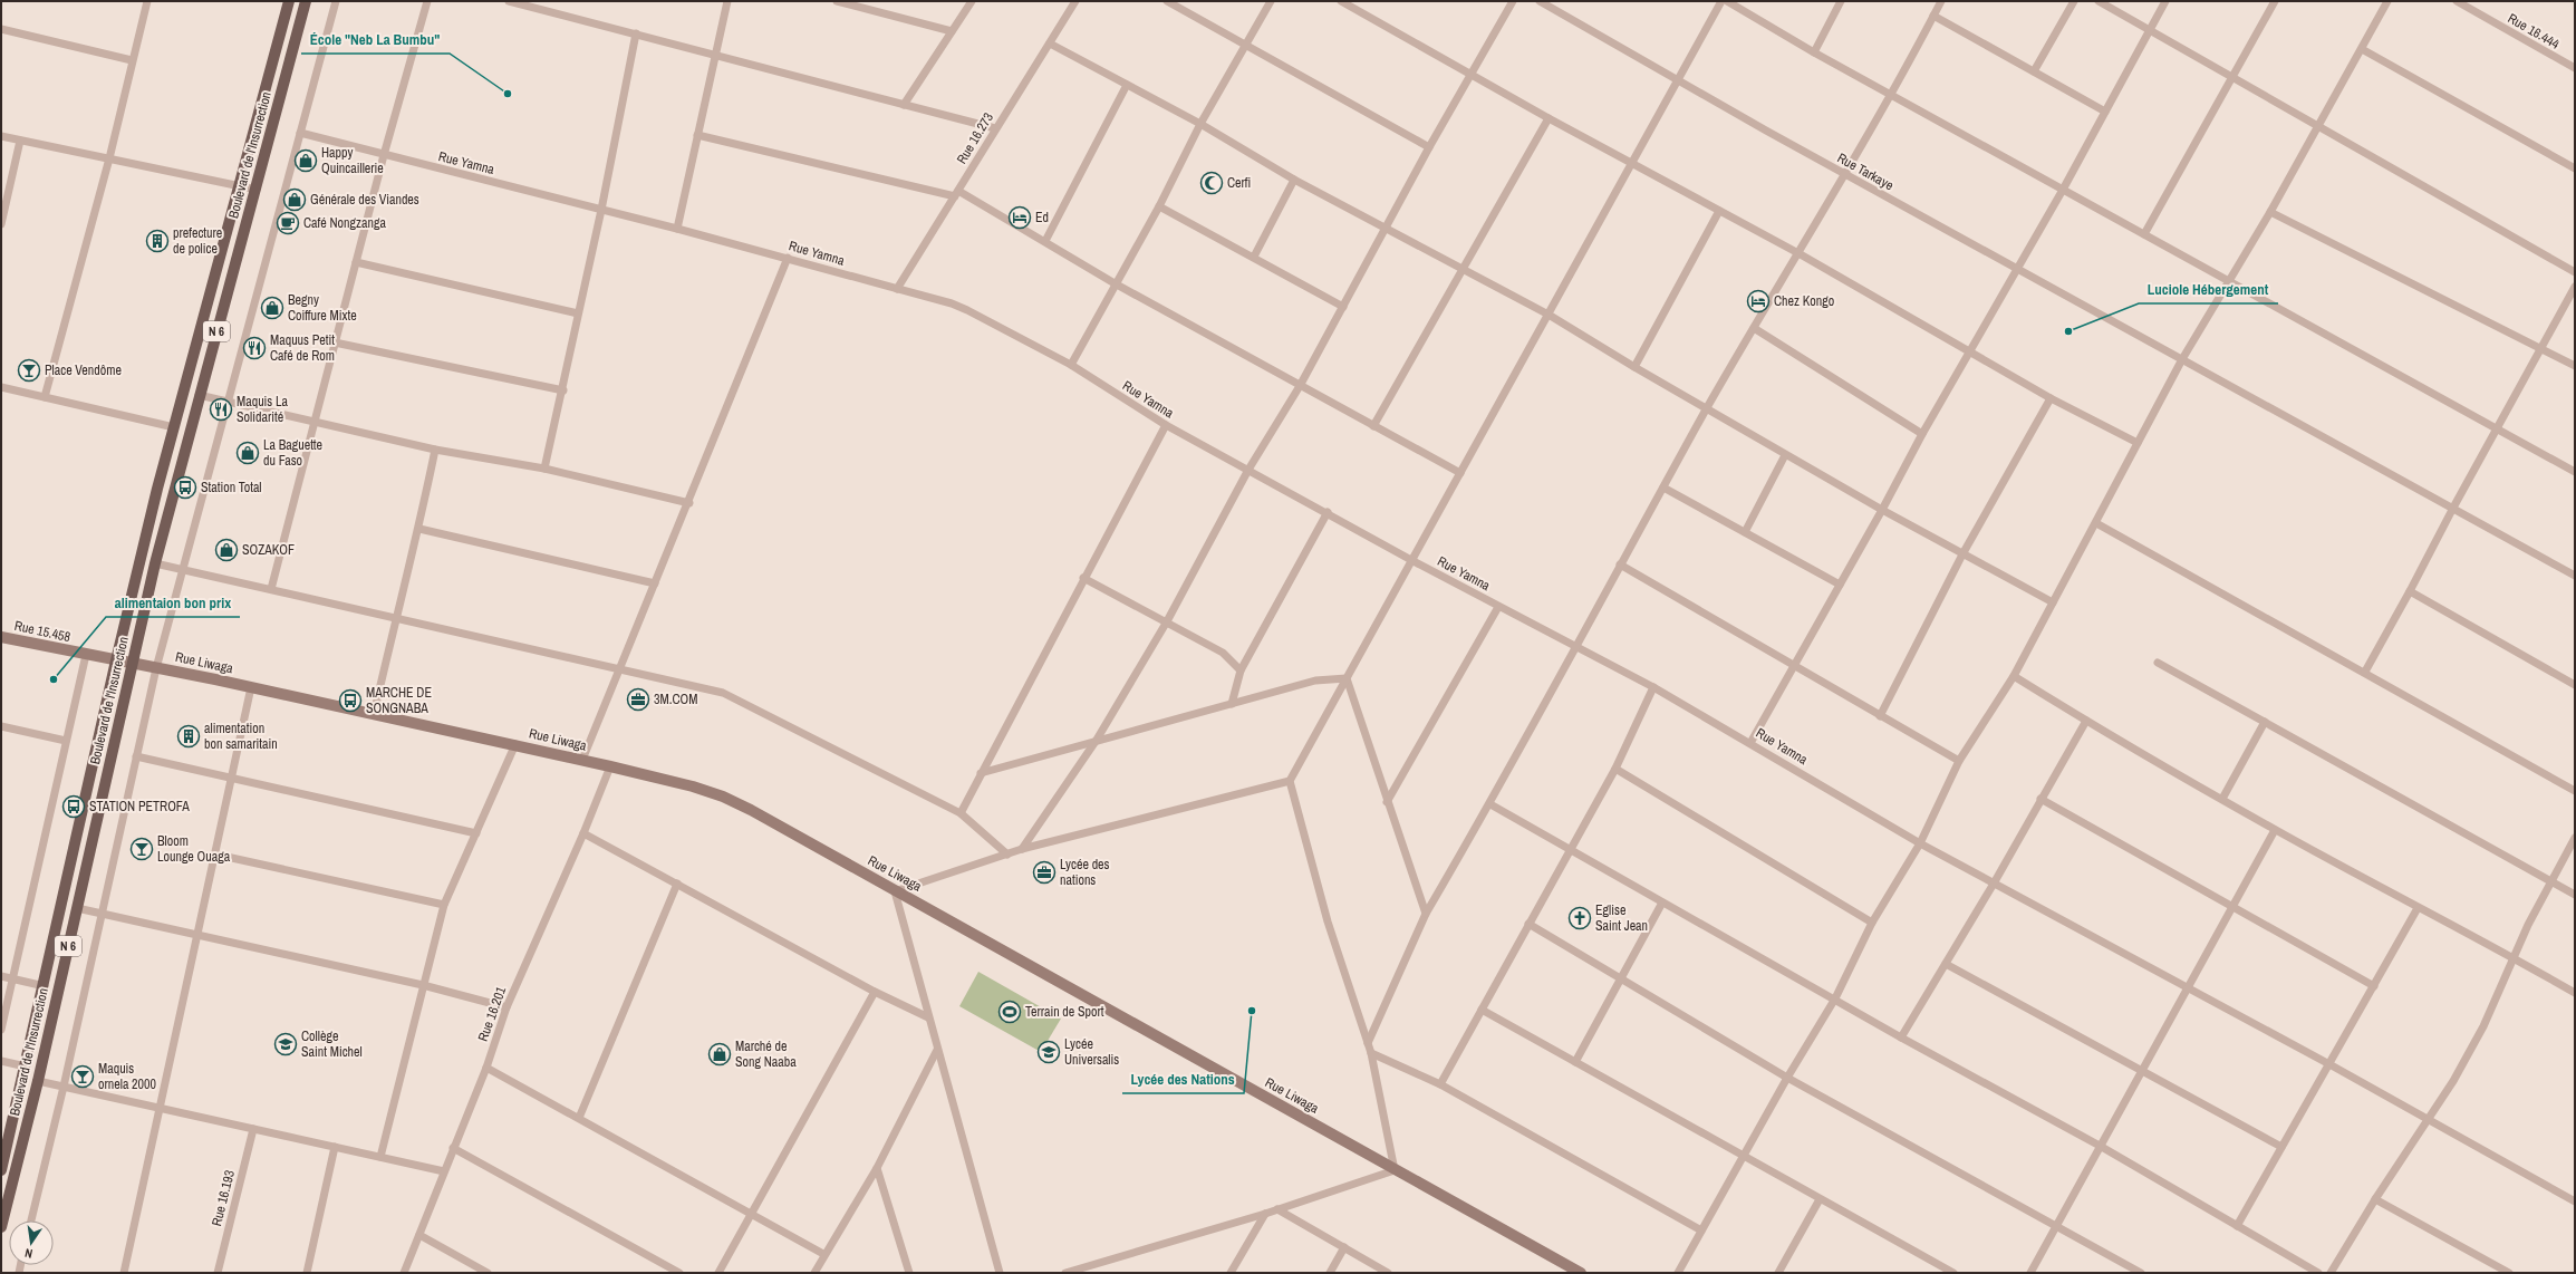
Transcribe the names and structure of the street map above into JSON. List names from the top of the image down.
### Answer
{
  "streets": {
    "main road": [
      "Boulevard de l'Insurrection",
      "N 6",
      "Rue 15.458",
      "Rue Liwaga"
    ],
    "street": [
      "Rue 16.444",
      "Rue 16.273",
      "Rue Yamna",
      "Rue Tarkaye",
      "Rue 16.201",
      "Rue 16.193"
    ]
  },
  "crossings": [
    ["Rue 16.273", "Rue Yamna"],
    ["Boulevard de l'Insurrection", "Rue 15.458"],
    ["Boulevard de l'Insurrection", "Rue Liwaga"],
    ["Rue 15.458", "Rue Liwaga"],
    ["Rue Liwaga", "Rue 16.201"]
  ],
  "places": {
    "other": [
      "École \"Neb La Bumbu\"",
      "Luciole Hébergement",
      "alimentaion bon prix",
      "Lycée des Nations"
    ],
    "shop": [
      "Happy Quincaillerie",
      "Générale des Viandes",
      "Begny Coiffure Mixte",
      "La Baguette du Faso",
      "SOZAKOF",
      "Marché de Song Naaba"
    ],
    "mosque": ["Cerfi"],
    "hotel": ["Ed", "Chez Kongo"],
    "cafe": ["Café Nongzanga"],
    "building": ["prefecture de police", "alimentation bon samaritain"],
    "restaurant": ["Maquus Petit Café de Rom", "Maquis La Solidarité"],
    "bar": ["Place Vendôme", "Bloom Lounge Ouaga", "Maquis ornela 2000"],
    "bus stop": ["Station Total", "MARCHE DE SONGNABA", "STATION PETROFA"],
    "office": ["3M.COM", "Lycée des nations"],
    "church": ["Eglise Saint Jean"],
    "sports": ["Terrain de Sport"],
    "school or university": ["Collège Saint Michel", "Lycée Universalis"]
  },
  "north": "bottom"
}
